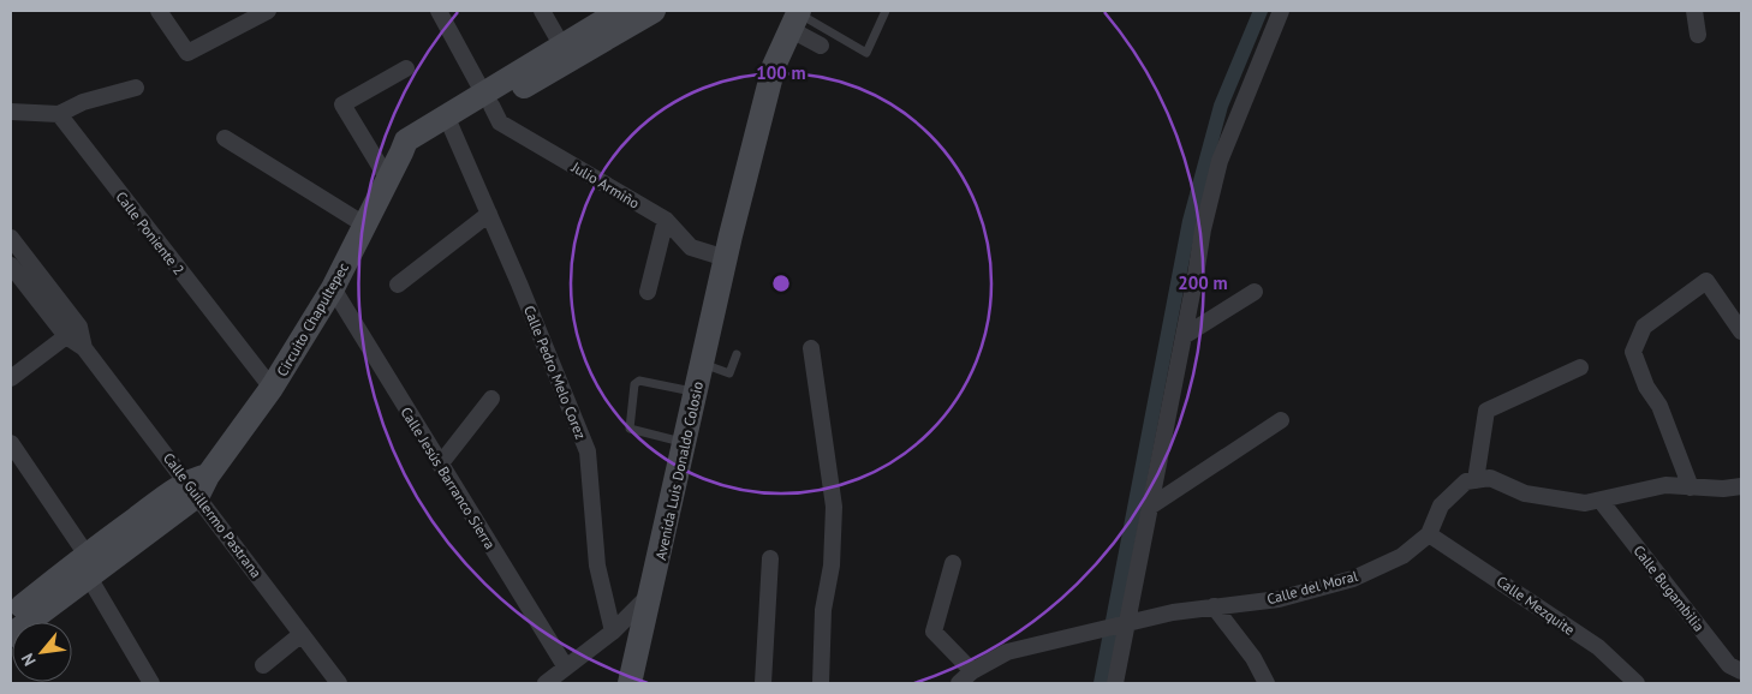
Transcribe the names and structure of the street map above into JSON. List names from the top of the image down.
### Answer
{
  "streets": {
    "main road": ["Circuito Chapultepec", "Avenida Luis Donaldo Colosio"],
    "street": [
      "Julio Armiño",
      "Calle Poniente 2",
      "Calle Pedro Melo Corez",
      "Calle Jesús Barranco Sierra",
      "Calle Guillermo Pastrana",
      "Calle del Moral",
      "Calle Bugambilia",
      "Calle Mezquite"
    ]
  },
  "crossings": [
    ["Julio Armiño", "Circuito Chapultepec"],
    ["Julio Armiño", "Avenida Luis Donaldo Colosio"],
    ["Calle Poniente 2", "Circuito Chapultepec"],
    ["Circuito Chapultepec", "Calle Pedro Melo Corez"],
    ["Circuito Chapultepec", "Calle Jesús Barranco Sierra"],
    ["Circuito Chapultepec", "Calle Guillermo Pastrana"],
    ["Calle del Moral", "Calle Mezquite"]
  ],
  "north": "bottom left",
  "rings": ["100 m", "200 m"]
}
